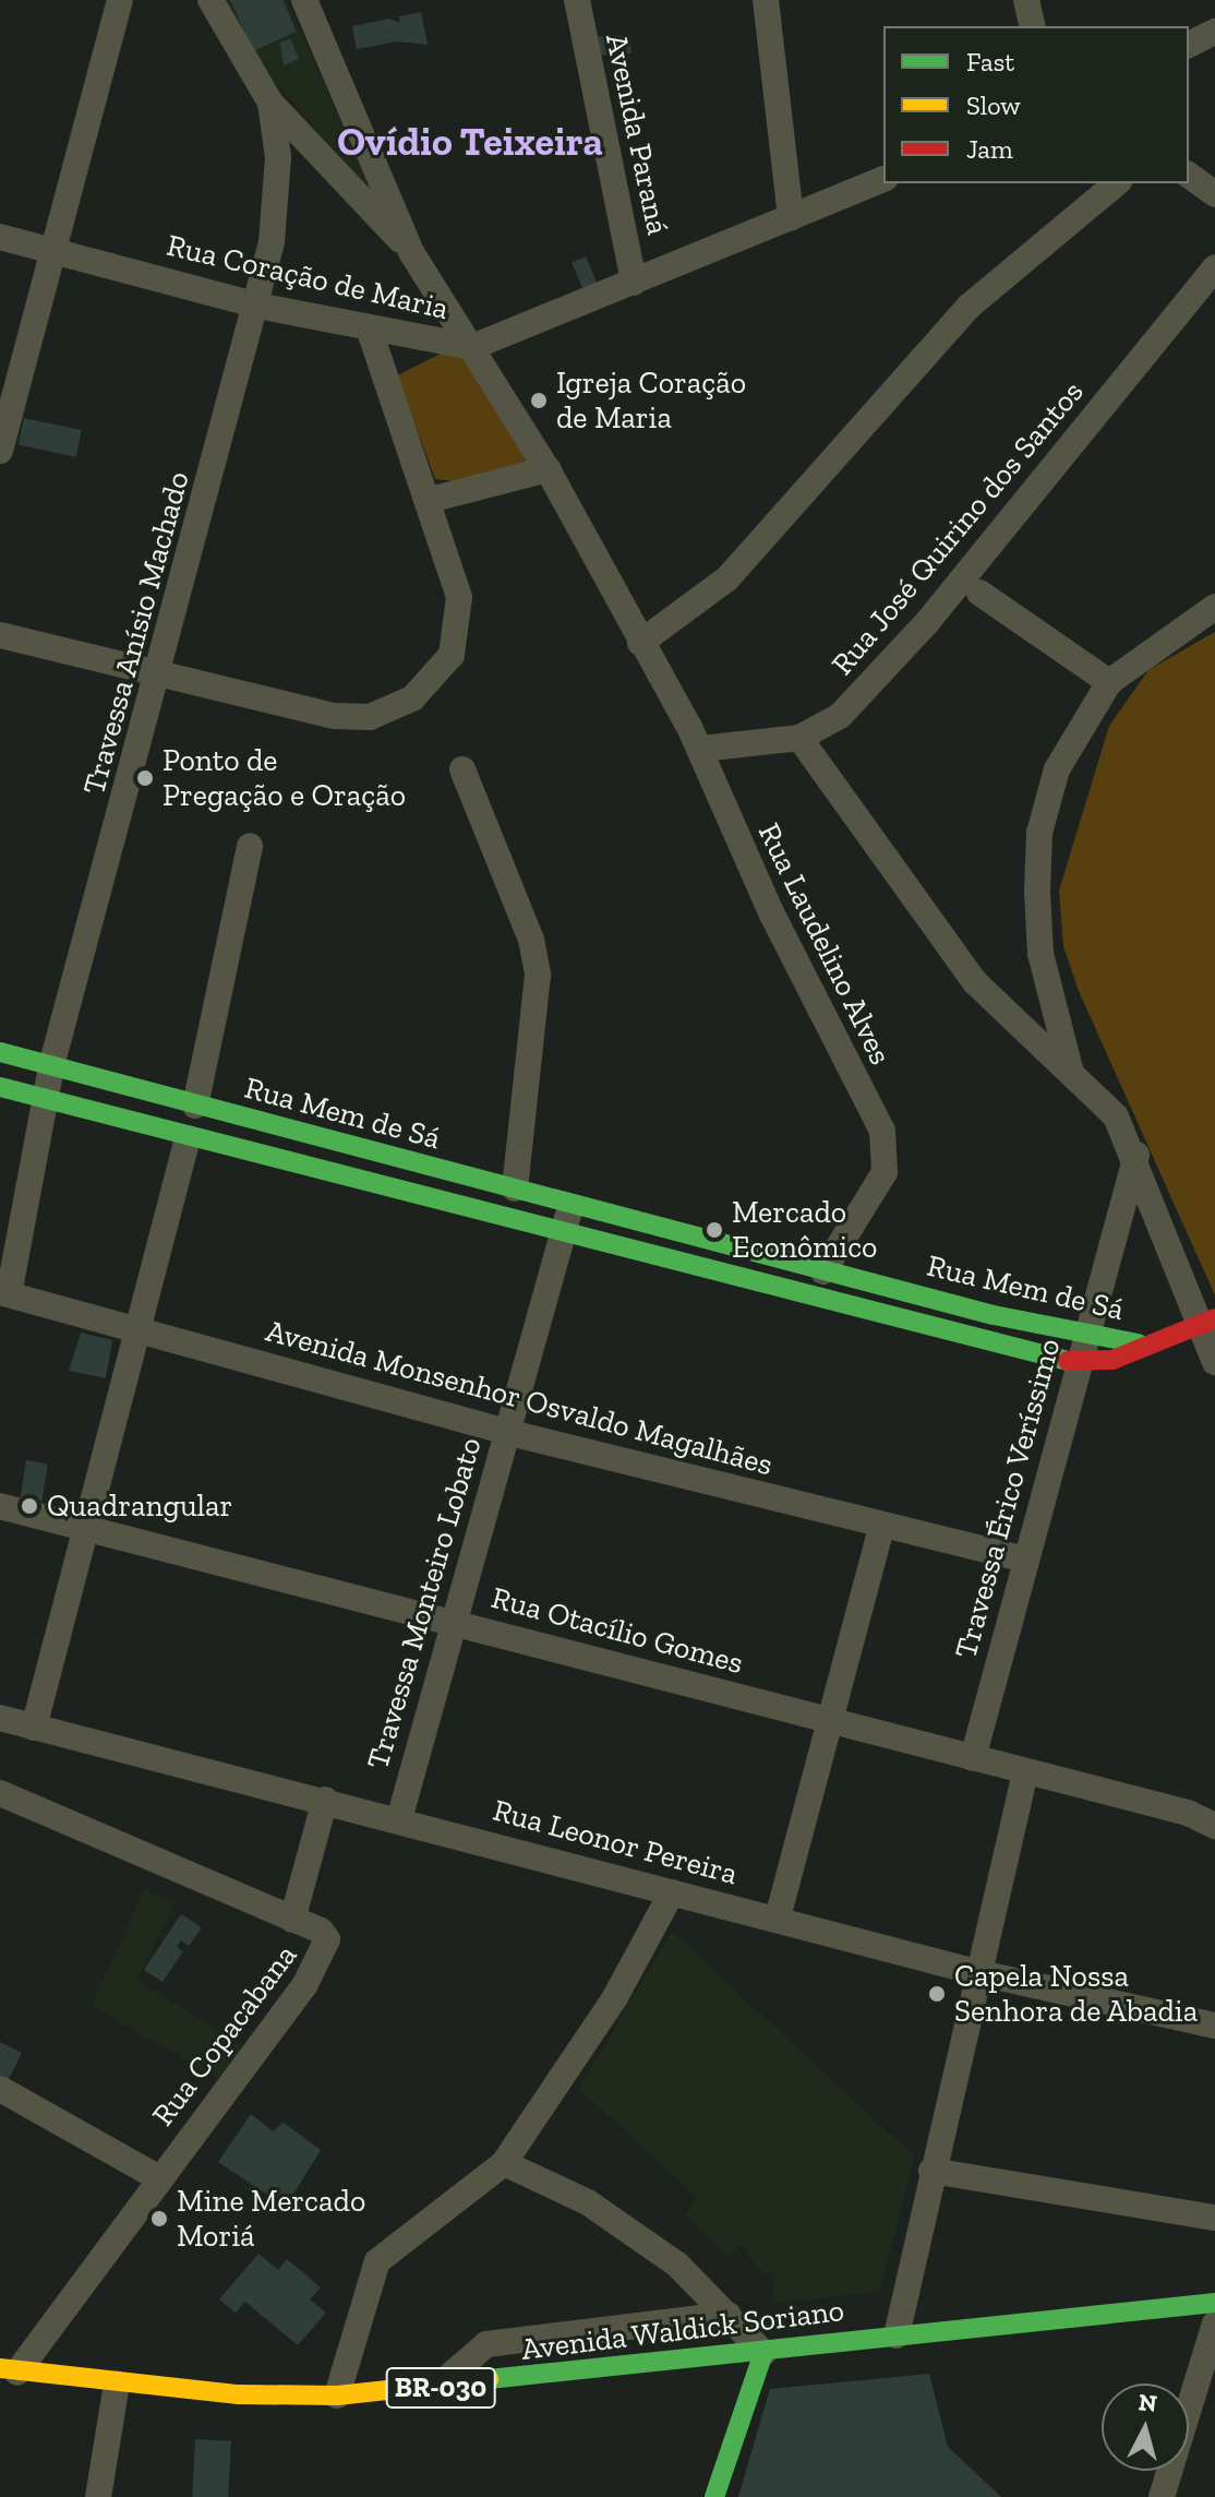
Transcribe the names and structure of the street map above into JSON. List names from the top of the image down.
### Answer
{
  "streets": {
    "street": [
      "Avenida Paraná",
      "Rua Coração de Maria",
      "Rua José Quirino dos Santos",
      "Travessa Anísio Machado",
      "Rua Laudelino Alves",
      "Rua Mem de Sá",
      "Avenida Monsenhor Osvaldo Magalhães",
      "Travessa Érico Veríssimo",
      "Travessa Monteiro Lobato",
      "Rua Otacílio Gomes",
      "Rua Leonor Pereira",
      "Rua Copacabana",
      "Avenida Waldick Soriano",
      "BR-030"
    ]
  },
  "crossings": [
    ["Avenida Paraná", "Rua Coração de Maria"],
    ["Rua Coração de Maria", "Travessa Anísio Machado"],
    ["Rua Coração de Maria", "Rua Laudelino Alves"],
    ["Rua José Quirino dos Santos", "Rua Laudelino Alves"],
    ["Travessa Anísio Machado", "Rua Laudelino Alves"],
    ["Travessa Anísio Machado", "Rua Mem de Sá"],
    ["Travessa Anísio Machado", "Avenida Monsenhor Osvaldo Magalhães"],
    ["Rua Laudelino Alves", "Rua Mem de Sá"],
    ["Rua Mem de Sá", "Travessa Érico Veríssimo"],
    ["Rua Mem de Sá", "Travessa Monteiro Lobato"],
    ["Avenida Monsenhor Osvaldo Magalhães", "Travessa Érico Veríssimo"],
    ["Avenida Monsenhor Osvaldo Magalhães", "Travessa Monteiro Lobato"],
    ["Travessa Érico Veríssimo", "Rua Otacílio Gomes"],
    ["Travessa Monteiro Lobato", "Rua Otacílio Gomes"],
    ["Travessa Monteiro Lobato", "Rua Leonor Pereira"],
    ["Rua Copacabana", "Avenida Waldick Soriano"]
  ],
  "districts": ["Ovídio Teixeira"],
  "places": [
    "Igreja Coração de Maria",
    "Ponto de Pregação e Oração",
    "Mercado Econômico",
    "Quadrangular",
    "Capela Nossa Senhora de Abadia",
    "Mine Mercado Moriá"
  ],
  "legend": ["Fast", "Slow", "Jam"],
  "north": "top"
}
